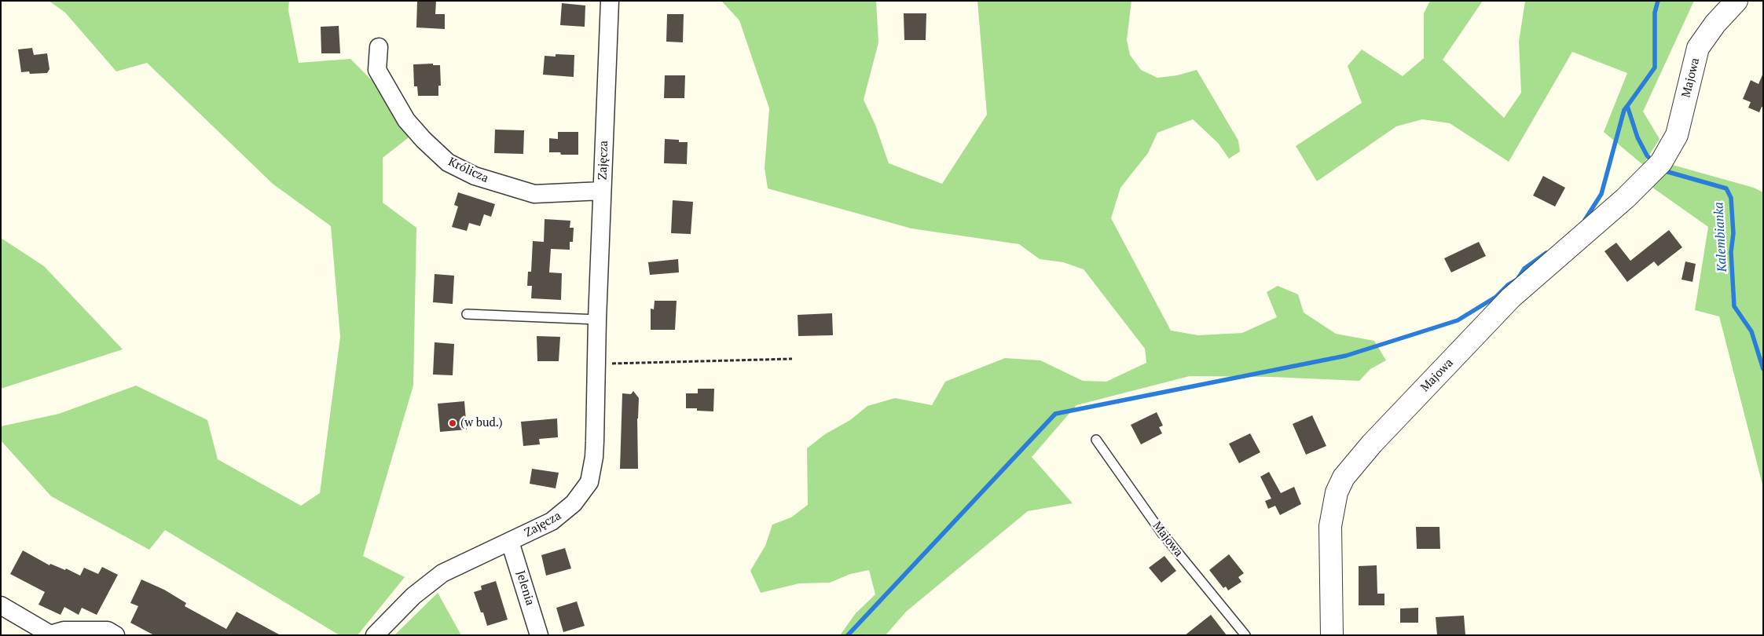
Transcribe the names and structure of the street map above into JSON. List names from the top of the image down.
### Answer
{
  "streets": {
    "street": [
      "Majowa",
      "Zajęcza",
      "Królicza",
      "Jelenia"
    ]
  },
  "crossings": [
    ["Zajęcza", "Królicza"],
    ["Zajęcza", "Jelenia"]
  ],
  "water": ["Kalembianka"],
  "places": ["(w bud.)"]
}
